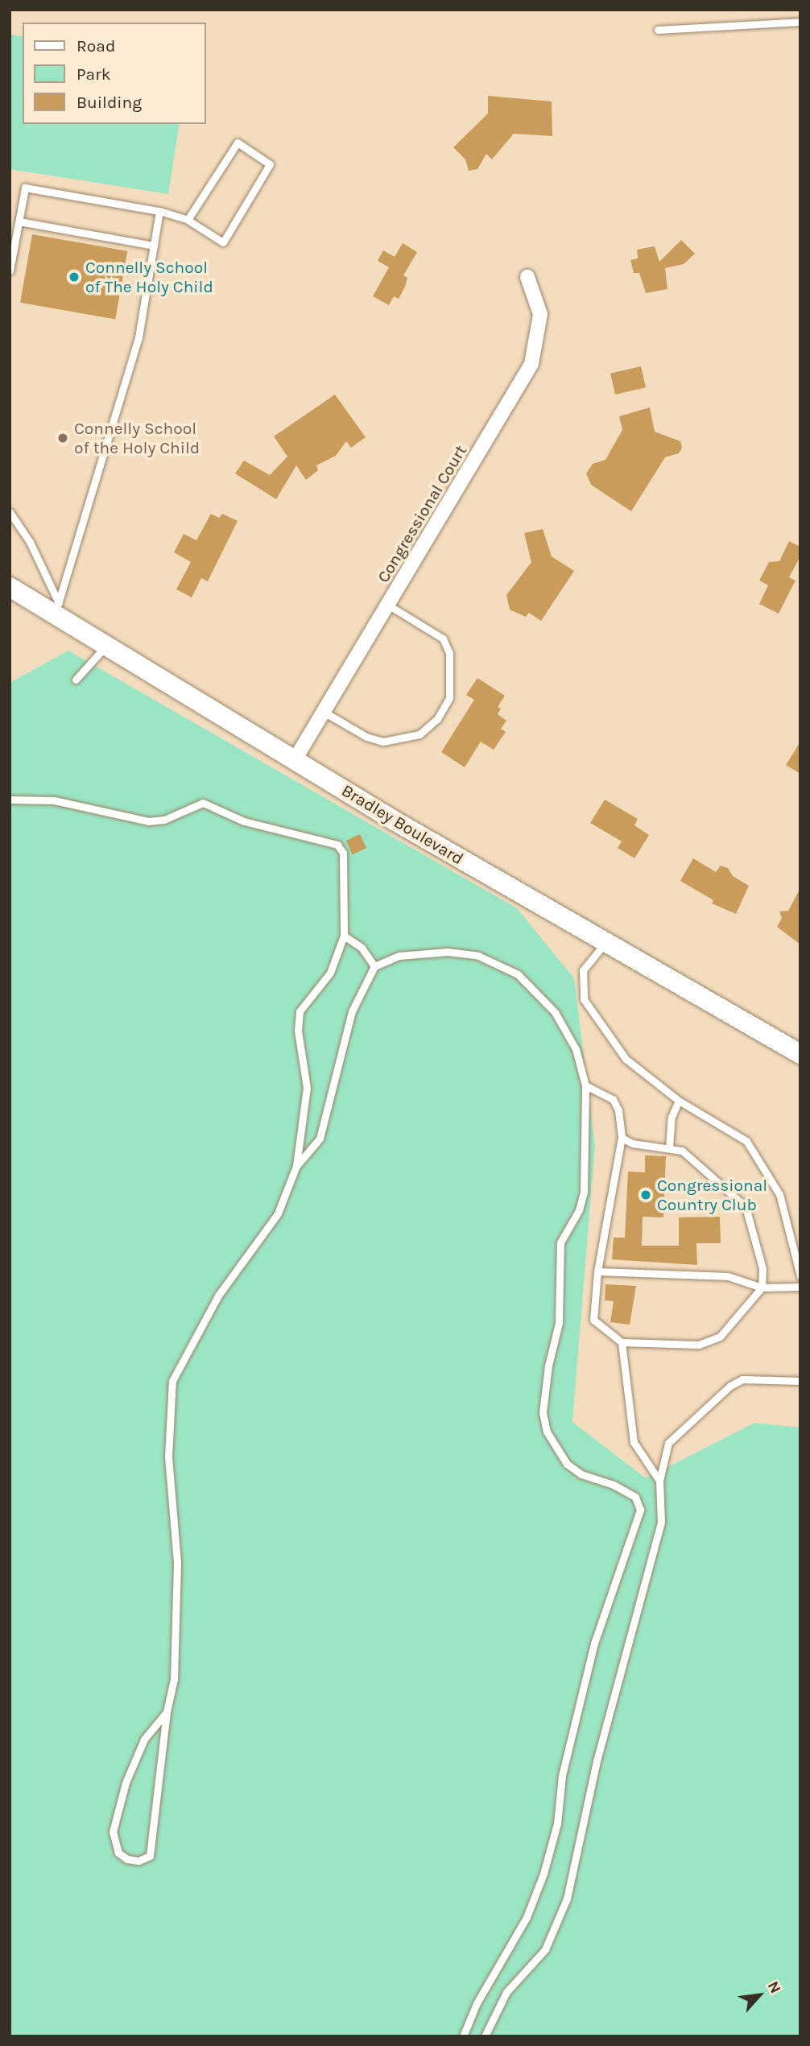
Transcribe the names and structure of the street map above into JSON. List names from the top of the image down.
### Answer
{
  "streets": {
    "main road": ["Bradley Boulevard"],
    "street": ["Congressional Court"]
  },
  "crossings": [
    ["Congressional Court", "Bradley Boulevard"]
  ],
  "places": ["Connelly School of The Holy Child", "Connelly School of the Holy Child", "Congressional Country Club"],
  "legend": ["Road", "Park", "Building"],
  "north": "top right"
}
